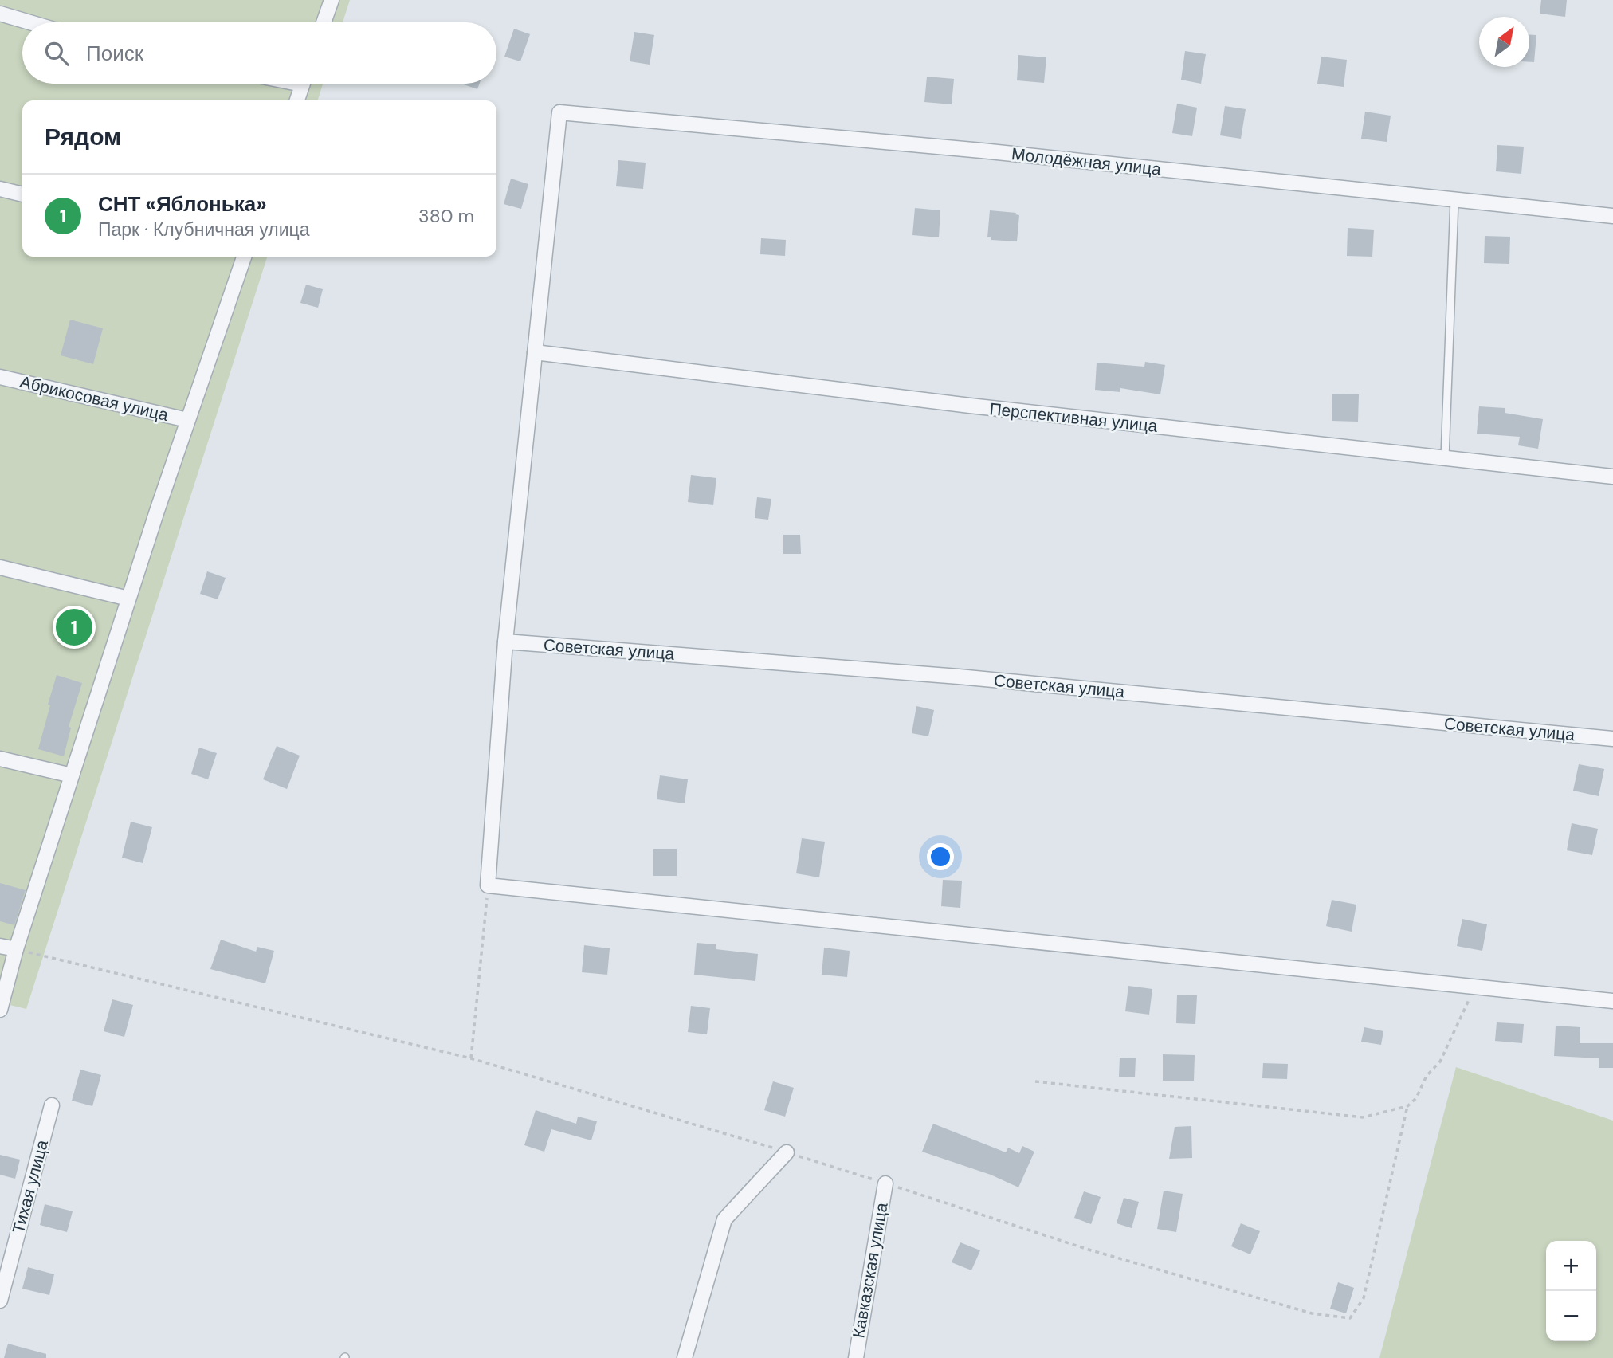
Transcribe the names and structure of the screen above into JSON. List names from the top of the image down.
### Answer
{
  "streets": {
    "street": [
      "Молодёжная улица",
      "Абрикосовая улица",
      "Перспективная улица",
      "Советская улица",
      "Тихая улица",
      "Кавказская улица"
    ]
  },
  "crossings": [
    ["Молодёжная улица", "Перспективная улица"]
  ],
  "north": "top right",
  "page": {
    "search": "Поиск",
    "heading": "Рядом",
    "list": [
      {
        "mark": "1",
        "name": "СНТ «Яблонька»",
        "note": "Парк · Клубничная улица",
        "value": "380 m"
      }
    ],
    "pins": "1",
    "map_buttons": ["+", "−"]
  }
}
